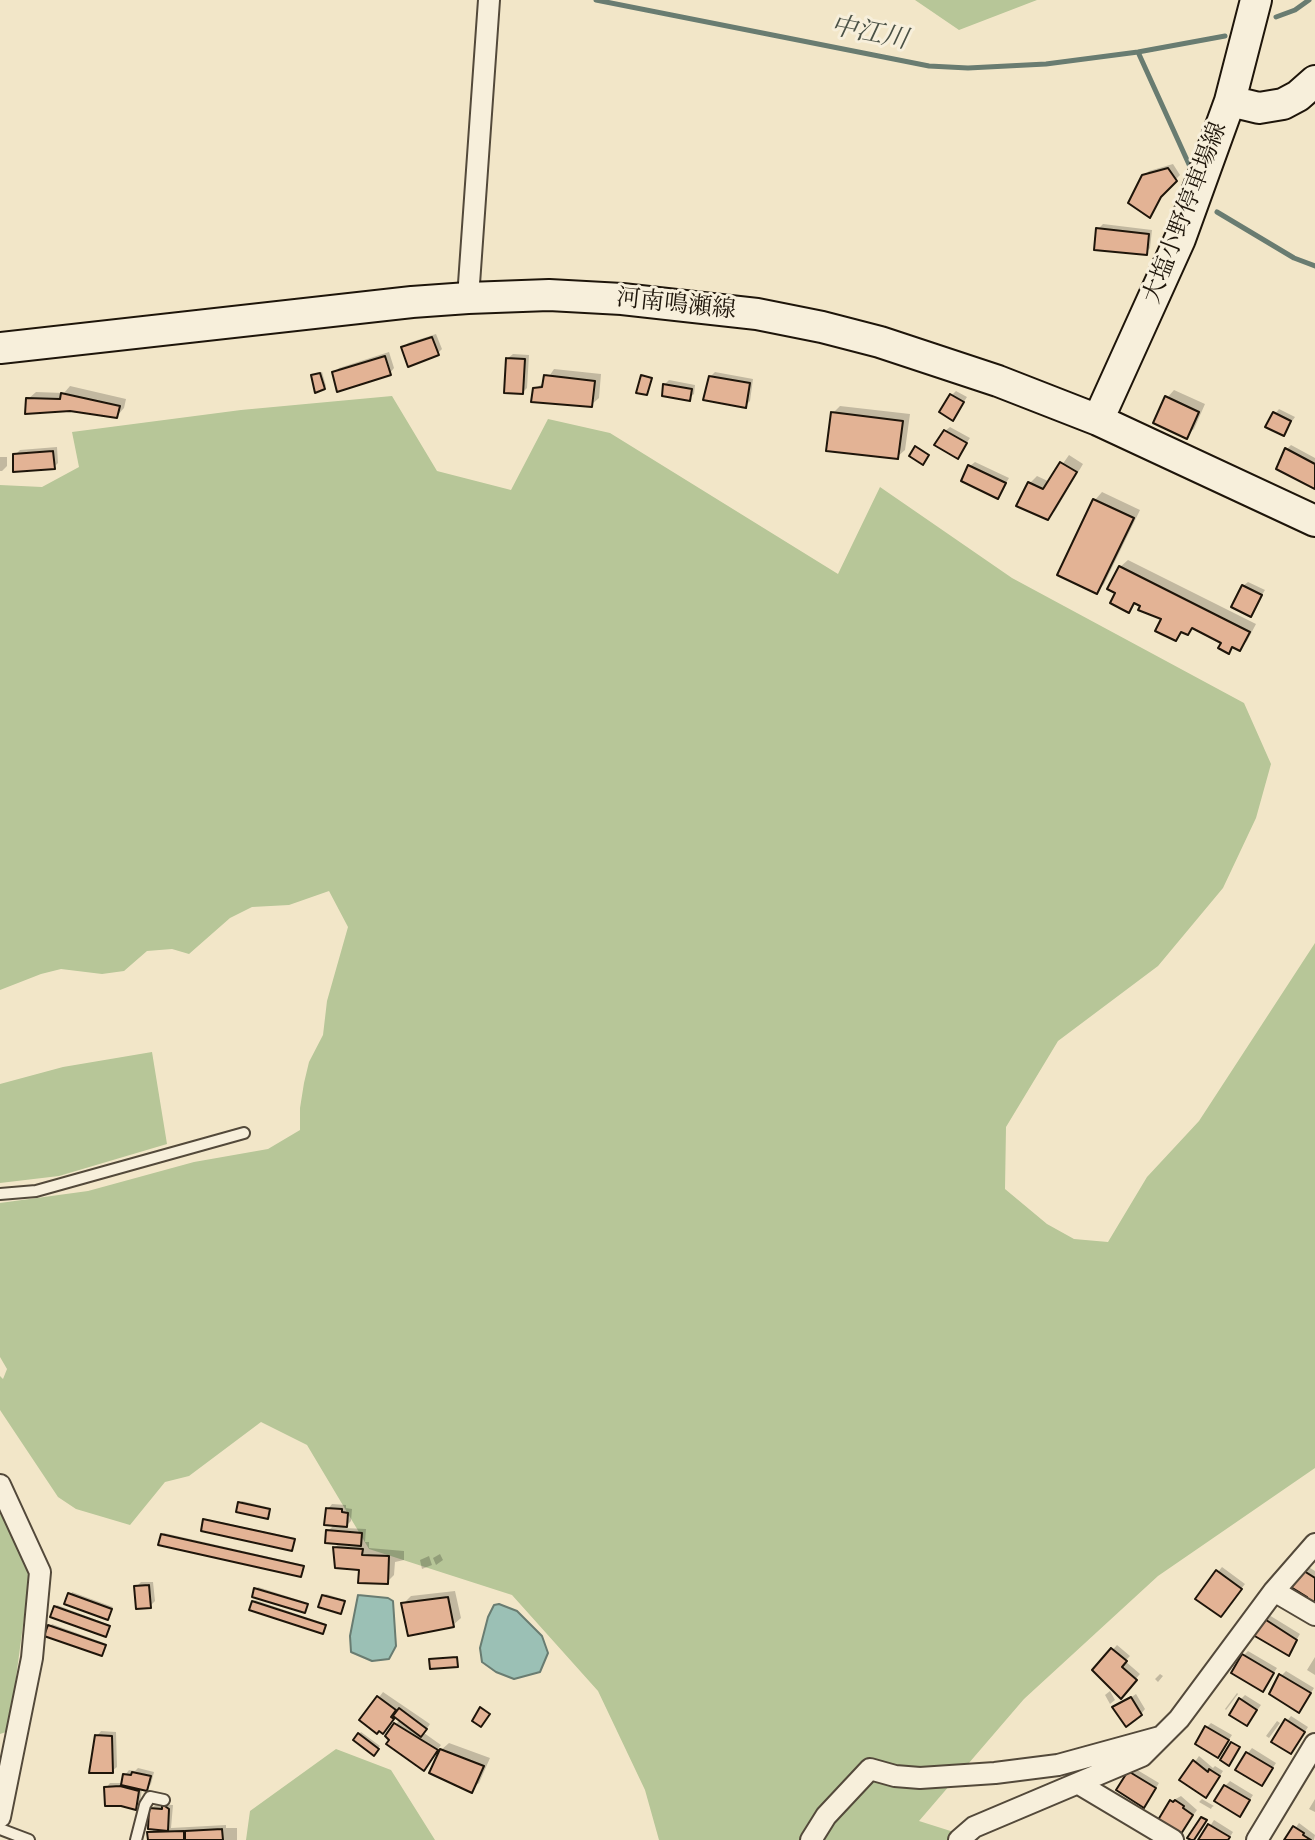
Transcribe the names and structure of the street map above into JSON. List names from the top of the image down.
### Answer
{
  "streets": {
    "main road": ["大塩小野停車場線", "河南鳴瀬線"]
  },
  "crossings": [
    ["大塩小野停車場線", "河南鳴瀬線"]
  ],
  "water": ["中江川"]
}
